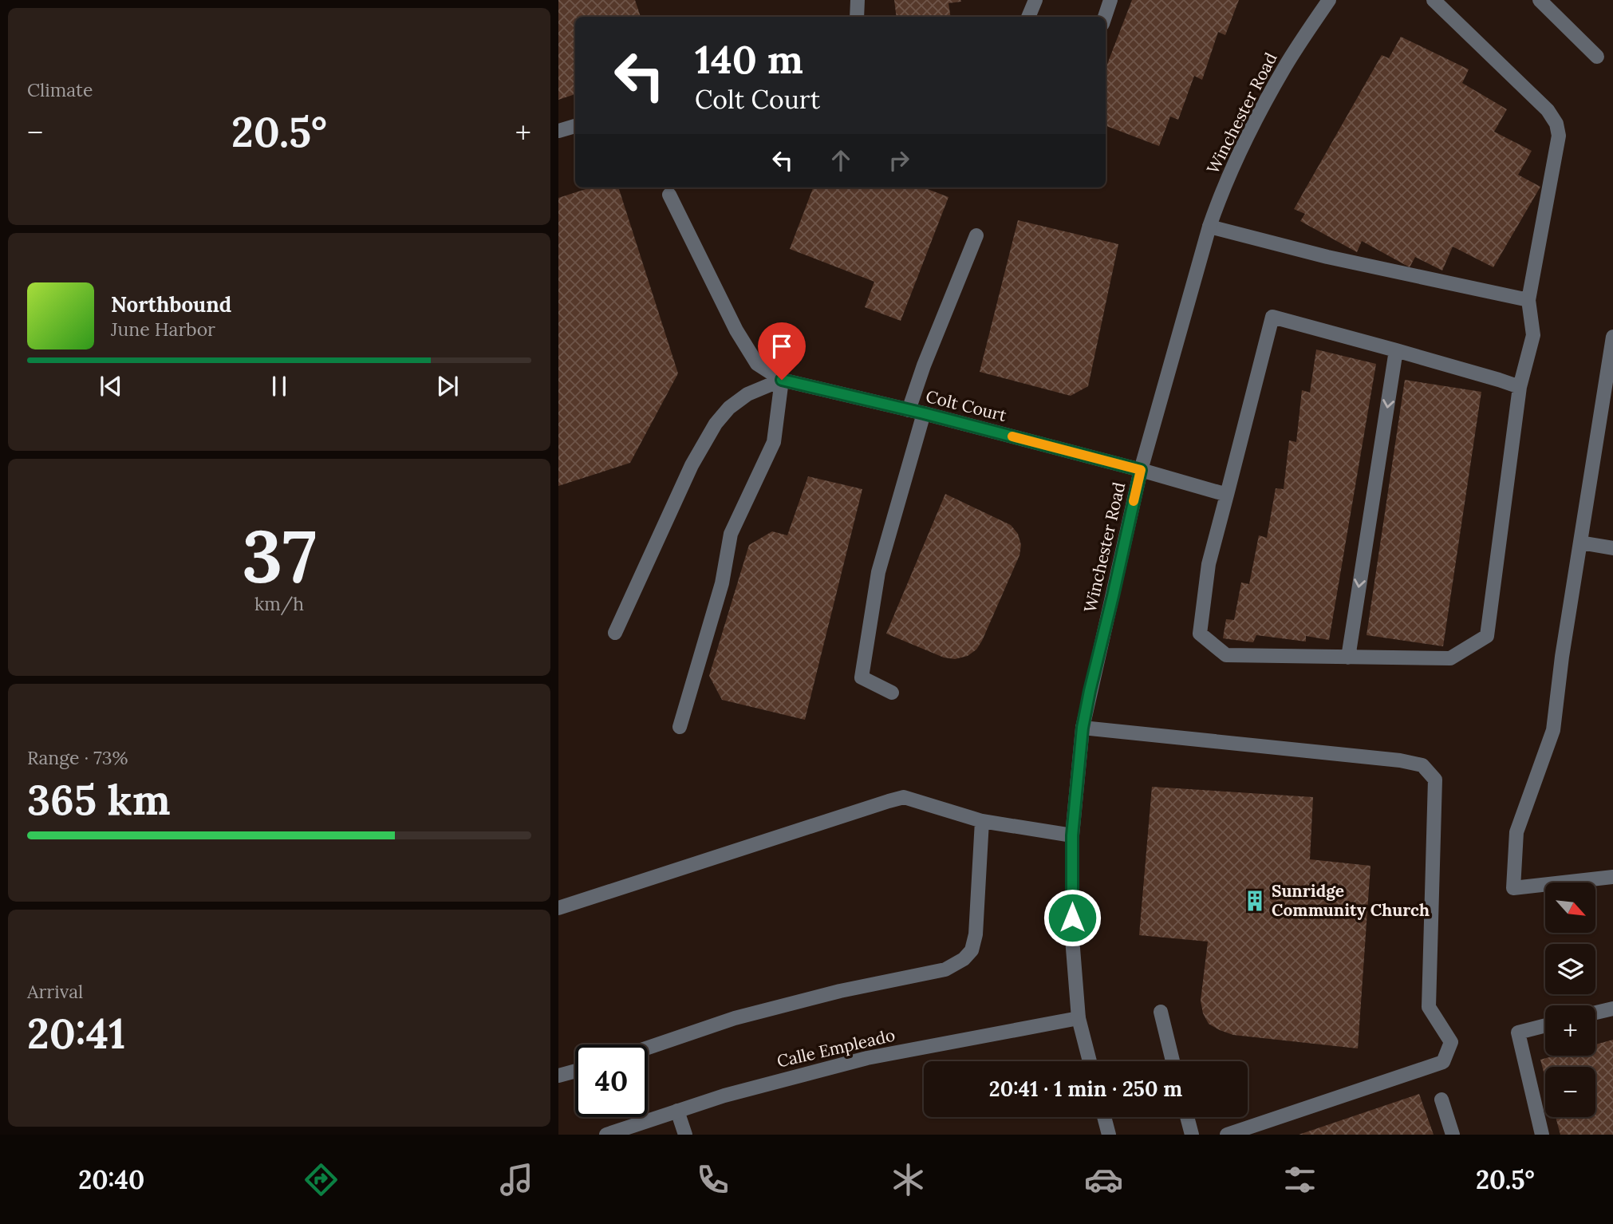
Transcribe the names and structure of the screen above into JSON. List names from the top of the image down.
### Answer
{
  "streets": {
    "street": ["Winchester Road", "Colt Court", "Calle Empleado"]
  },
  "crossings": [
    ["Winchester Road", "Colt Court"],
    ["Winchester Road", "Calle Empleado"]
  ],
  "places": {
    "building": ["Sunridge Community Church"]
  },
  "north": "bottom right",
  "page": {
    "tile": [
      "Climate",
      ["37", "km/h"],
      ["Range · 73%", "365 km"],
      ["Arrival", "20:41"]
    ],
    "turn": ["140 m", "Colt Court"],
    "heat": ["−", "20.5°", "+"],
    "song": ["Northbound", "June Harbor"],
    "map_buttons": ["+", "−"],
    "limit": "40",
    "trip": "20:41 · 1 min · 250 m",
    "tabs": ["20:40", "20.5°"]
  }
}
